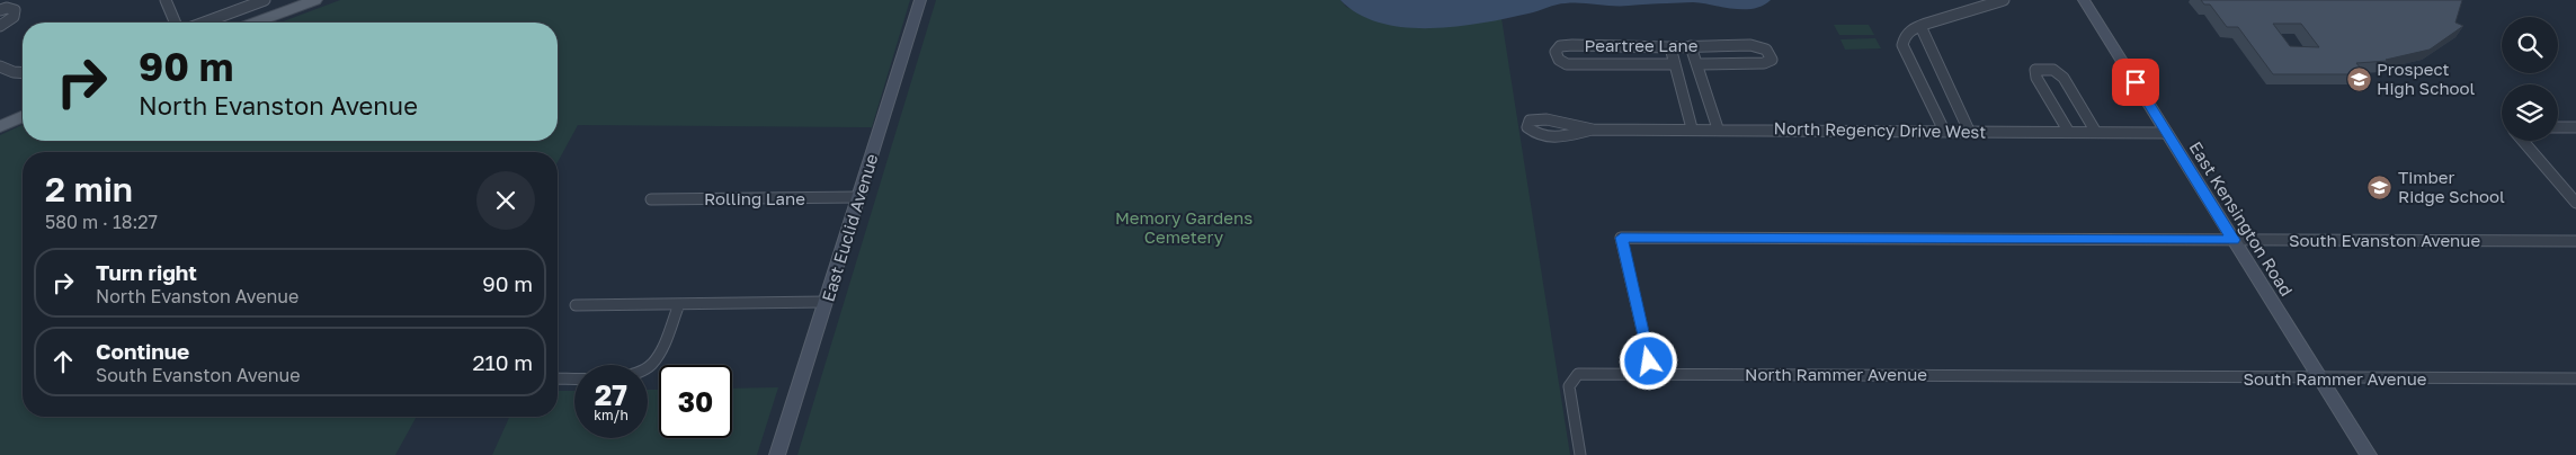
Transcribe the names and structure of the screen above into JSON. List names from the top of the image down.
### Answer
{
  "streets": {
    "main road": ["East Kensington Road", "East Euclid Avenue"],
    "street": [
      "Peartree Lane",
      "North Regency Drive West",
      "Rolling Lane",
      "South Evanston Avenue",
      "North Rammer Avenue",
      "South Rammer Avenue"
    ]
  },
  "crossings": [
    ["North Regency Drive West", "East Kensington Road"],
    ["Rolling Lane", "East Euclid Avenue"],
    ["East Kensington Road", "South Evanston Avenue"],
    ["East Kensington Road", "South Rammer Avenue"],
    ["South Evanston Avenue", "North Rammer Avenue"],
    ["North Rammer Avenue", "South Rammer Avenue"]
  ],
  "parks": ["Memory Gardens Cemetery"],
  "places": {
    "school or university": ["Prospect High School", "Timber Ridge School"]
  },
  "page": {
    "turn": ["90 m", "North Evanston Avenue"],
    "heading": ["2 min", "580 m · 18:27"],
    "list": [
      {
        "name": "Turn right",
        "note": "North Evanston Avenue",
        "value": "90 m"
      },
      {
        "name": "Continue",
        "note": "South Evanston Avenue",
        "value": "210 m"
      }
    ],
    "speed": "27 km/h",
    "limit": "30"
  }
}
